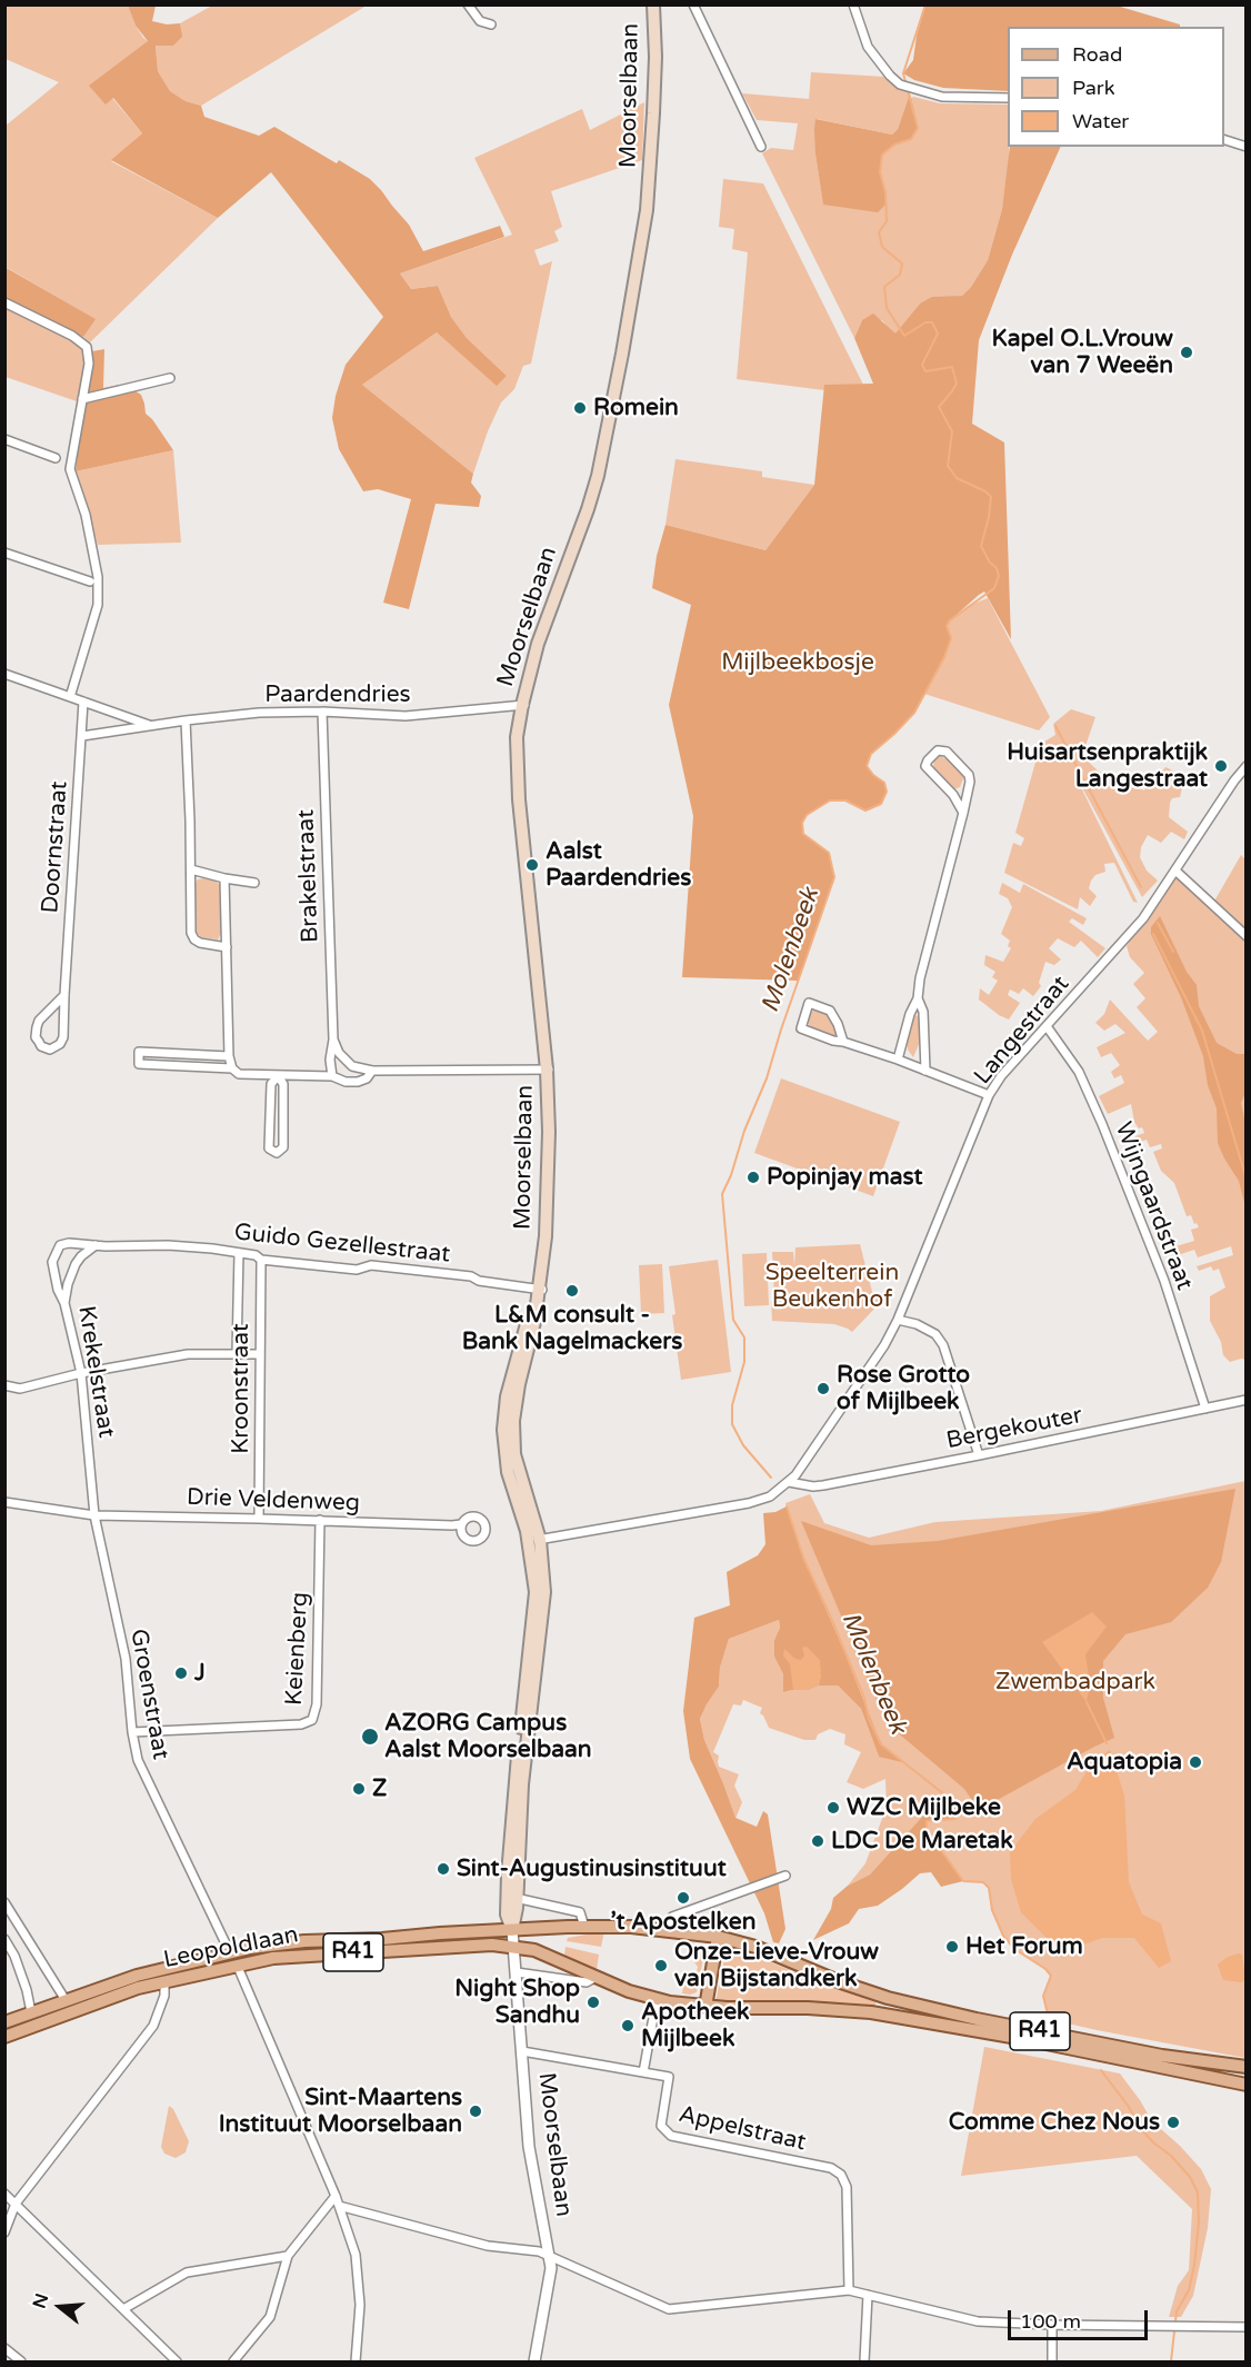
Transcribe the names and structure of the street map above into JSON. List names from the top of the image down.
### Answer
{
  "streets": {
    "main road": ["Moorselbaan", "Leopoldlaan", "R41"],
    "street": [
      "Paardendries",
      "Doornstraat",
      "Brakelstraat",
      "Langestraat",
      "Wijngaardstraat",
      "Guido Gezellestraat",
      "Krekelstraat",
      "Kroonstraat",
      "Bergekouter",
      "Drie Veldenweg",
      "Keienberg",
      "Groenstraat",
      "Appelstraat"
    ]
  },
  "crossings": [
    ["Moorselbaan", "Paardendries"],
    ["Moorselbaan", "Langestraat"],
    ["Moorselbaan", "Guido Gezellestraat"],
    ["Moorselbaan", "Leopoldlaan"],
    ["Moorselbaan", "R41"],
    ["Moorselbaan", "Appelstraat"],
    ["Paardendries", "Doornstraat"],
    ["Paardendries", "Brakelstraat"],
    ["Langestraat", "Wijngaardstraat"],
    ["Langestraat", "Bergekouter"],
    ["Wijngaardstraat", "Bergekouter"],
    ["Guido Gezellestraat", "Krekelstraat"],
    ["Guido Gezellestraat", "Kroonstraat"],
    ["Krekelstraat", "Drie Veldenweg"],
    ["Krekelstraat", "Groenstraat"],
    ["Kroonstraat", "Drie Veldenweg"],
    ["Drie Veldenweg", "Keienberg"],
    ["Drie Veldenweg", "Groenstraat"],
    ["Keienberg", "Groenstraat"],
    ["Groenstraat", "Leopoldlaan"],
    ["Leopoldlaan", "R41"]
  ],
  "water": ["Molenbeek"],
  "parks": ["Mijlbeekbosje", "Speelterrein Beukenhof", "Zwembadpark"],
  "places": [
    "Kapel O.L.Vrouw van 7 Weeën",
    "Romein",
    "Huisartsenpraktijk Langestraat",
    "Aalst Paardendries",
    "Popinjay mast",
    "L&M consult - Bank Nagelmackers",
    "Rose Grotto of Mijlbeek",
    "J",
    "AZORG Campus Aalst Moorselbaan",
    "Aquatopia",
    "Z",
    "WZC Mijlbeke",
    "LDC De Maretak",
    "Sint-Augustinusinstituut",
    "’t Apostelken",
    "Het Forum",
    "Onze-Lieve-Vrouw van Bijstandkerk",
    "Night Shop Sandhu",
    "Apotheek Mijlbeek",
    "Sint-Maartens Instituut Moorselbaan",
    "Comme Chez Nous"
  ],
  "legend": ["Road", "Park", "Water"],
  "scale_bar": "100 m",
  "north": "left"
}
